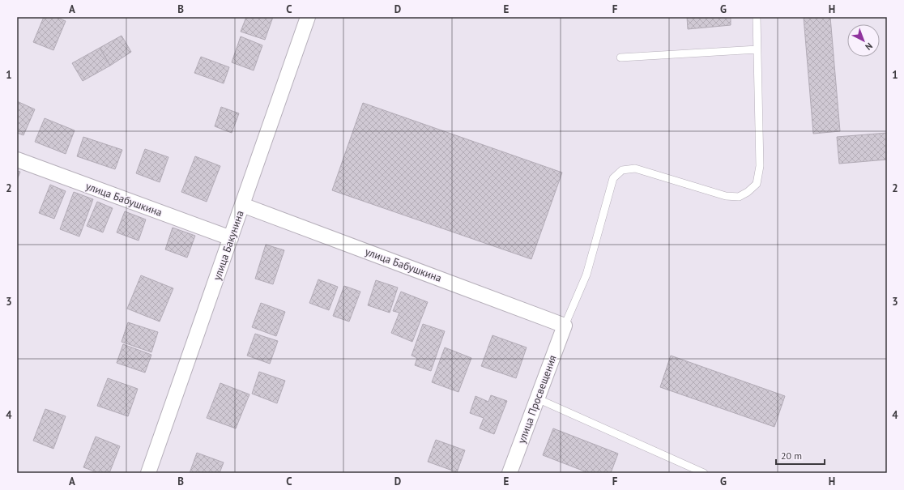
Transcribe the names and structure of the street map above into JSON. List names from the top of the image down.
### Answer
{
  "streets": {
    "street": ["улица Бабушкина", "улица Бакунина", "улица Просвещения"]
  },
  "crossings": [
    ["улица Бабушкина", "улица Бакунина"],
    ["улица Бабушкина", "улица Просвещения"]
  ],
  "scale_bar": "20 m",
  "north": "bottom right",
  "grid": {
    "columns": [
      "A",
      "B",
      "C",
      "D",
      "E",
      "F",
      "G",
      "H"
    ],
    "rows": [
      "1",
      "2",
      "3",
      "4"
    ]
  }
}
